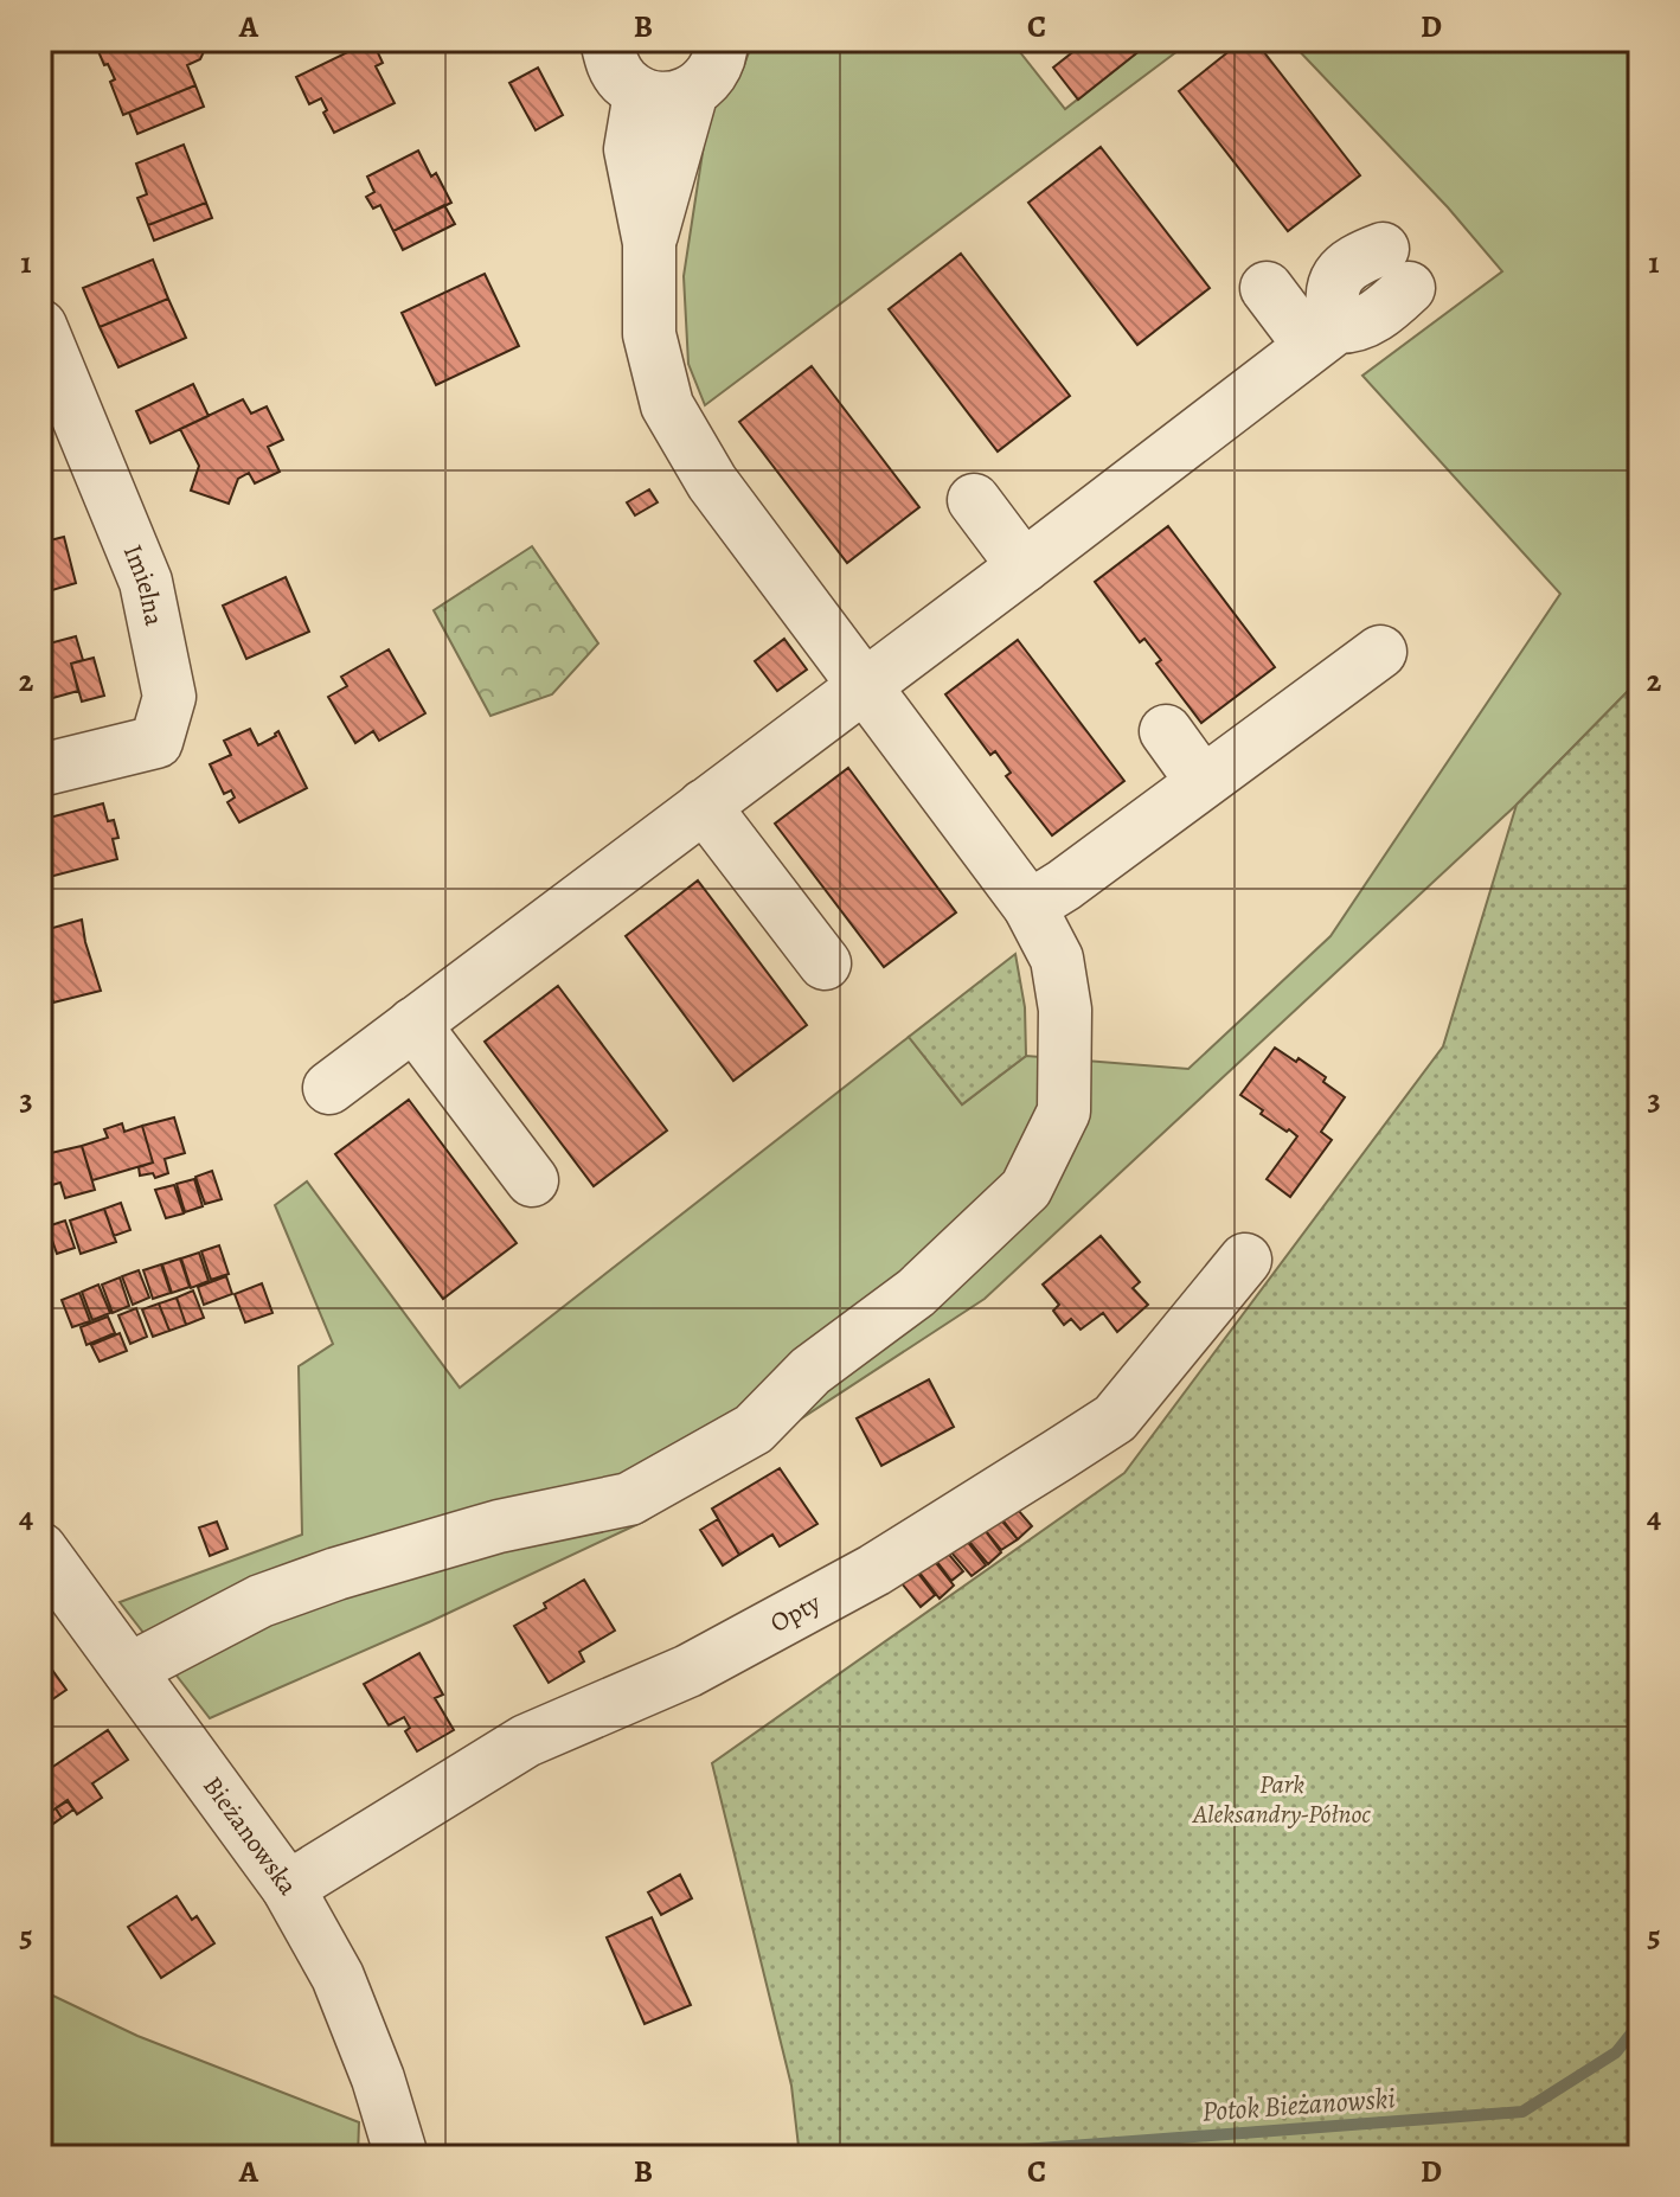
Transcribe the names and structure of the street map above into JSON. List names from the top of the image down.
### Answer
{
  "streets": {
    "street": ["Imielna", "Opty", "Bieżanowska"]
  },
  "crossings": [
    ["Opty", "Bieżanowska"]
  ],
  "water": ["Potok Bieżanowski"],
  "parks": ["Park Aleksandry-Północ"],
  "grid": {
    "columns": [
      "A",
      "B",
      "C",
      "D"
    ],
    "rows": [
      "1",
      "2",
      "3",
      "4",
      "5"
    ]
  }
}
